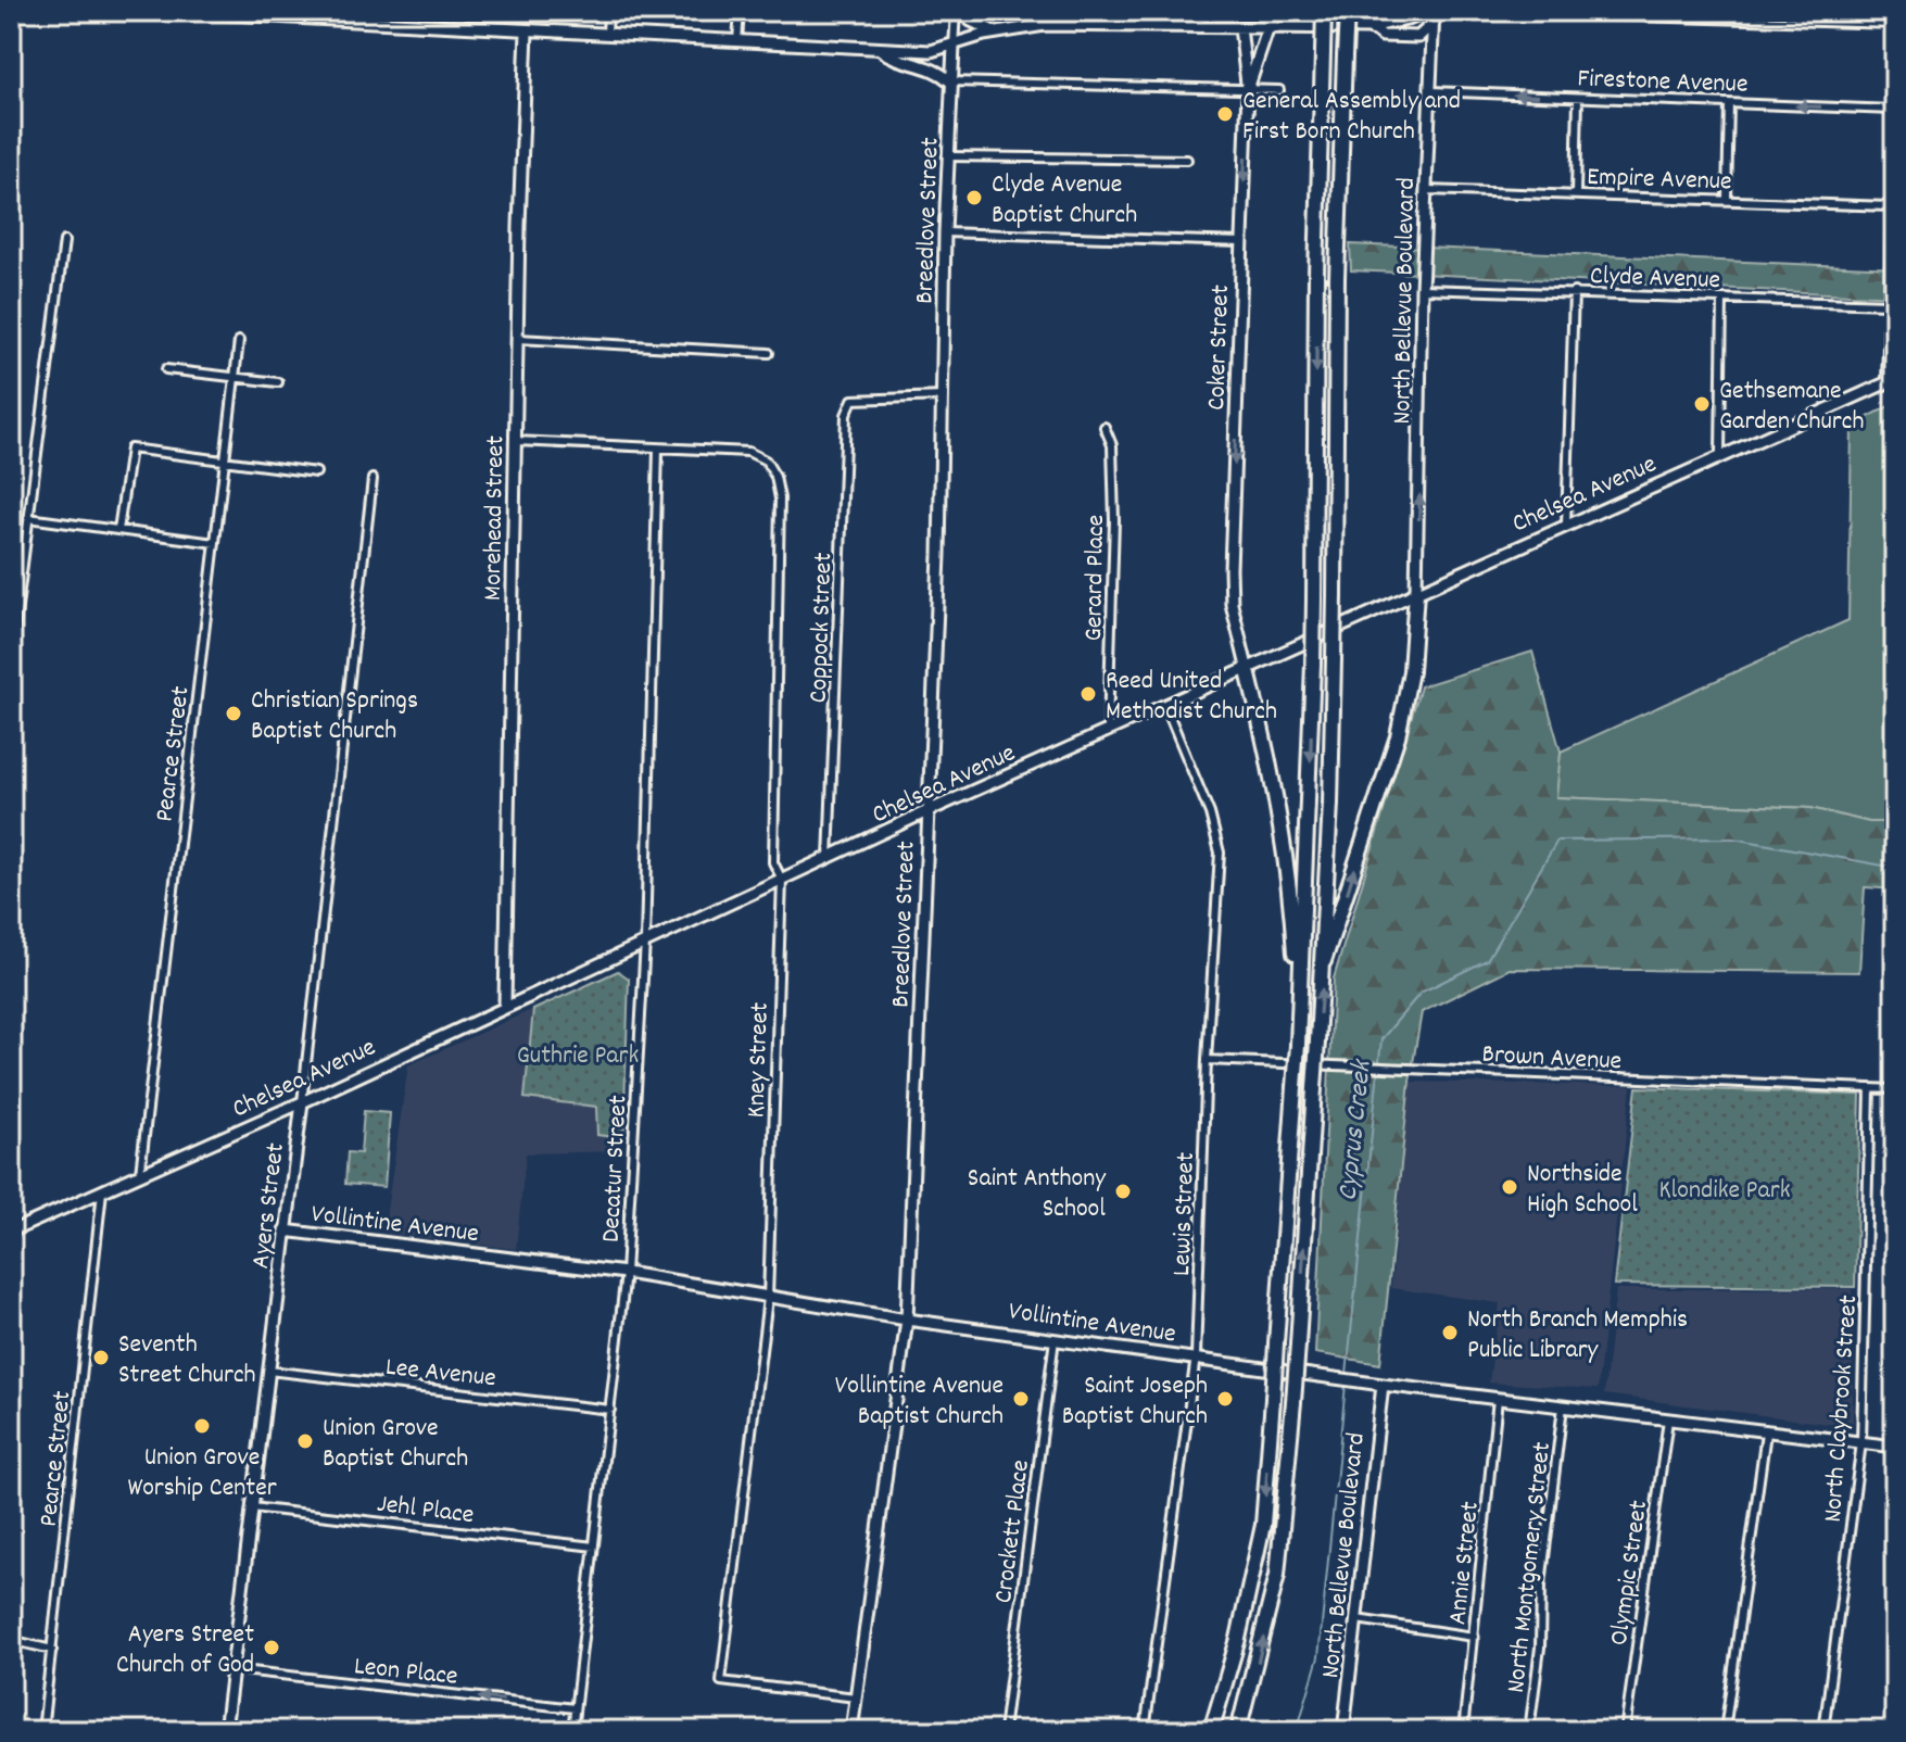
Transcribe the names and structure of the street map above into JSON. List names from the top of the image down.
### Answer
{
  "streets": {
    "street": [
      "Firestone Avenue",
      "Empire Avenue",
      "Breedlove Street",
      "Clyde Avenue",
      "North Bellevue Boulevard",
      "Coker Street",
      "Chelsea Avenue",
      "Morehead Street",
      "Gerard Place",
      "Coppock Street",
      "Pearce Street",
      "Brown Avenue",
      "Kney Street",
      "Decatur Street",
      "Ayers Street",
      "Lewis Street",
      "Vollintine Avenue",
      "Lee Avenue",
      "North Claybrook Street",
      "Jehl Place",
      "Crockett Place",
      "Annie Street",
      "North Montgomery Street",
      "Olympic Street",
      "Leon Place"
    ]
  },
  "crossings": [
    ["Firestone Avenue", "North Bellevue Boulevard"],
    ["Empire Avenue", "North Bellevue Boulevard"],
    ["Breedlove Street", "Chelsea Avenue"],
    ["Breedlove Street", "Coppock Street"],
    ["Breedlove Street", "Kney Street"],
    ["Breedlove Street", "Vollintine Avenue"],
    ["Clyde Avenue", "North Bellevue Boulevard"],
    ["North Bellevue Boulevard", "Chelsea Avenue"],
    ["North Bellevue Boulevard", "Vollintine Avenue"],
    ["Coker Street", "Chelsea Avenue"],
    ["Chelsea Avenue", "Morehead Street"],
    ["Chelsea Avenue", "Gerard Place"],
    ["Chelsea Avenue", "Coppock Street"],
    ["Chelsea Avenue", "Pearce Street"],
    ["Chelsea Avenue", "Kney Street"],
    ["Chelsea Avenue", "Decatur Street"],
    ["Chelsea Avenue", "Ayers Street"],
    ["Chelsea Avenue", "Lewis Street"],
    ["Brown Avenue", "Lewis Street"],
    ["Brown Avenue", "North Claybrook Street"],
    ["Kney Street", "Decatur Street"],
    ["Kney Street", "Vollintine Avenue"],
    ["Decatur Street", "Vollintine Avenue"],
    ["Decatur Street", "Lee Avenue"],
    ["Decatur Street", "Jehl Place"],
    ["Decatur Street", "Leon Place"],
    ["Ayers Street", "Vollintine Avenue"],
    ["Ayers Street", "Lee Avenue"],
    ["Ayers Street", "Jehl Place"],
    ["Ayers Street", "Leon Place"],
    ["Lewis Street", "Vollintine Avenue"],
    ["Vollintine Avenue", "North Claybrook Street"],
    ["Vollintine Avenue", "Crockett Place"],
    ["Vollintine Avenue", "Annie Street"],
    ["Vollintine Avenue", "North Montgomery Street"],
    ["Vollintine Avenue", "Olympic Street"]
  ],
  "one_way": ["Firestone Avenue", "Coker Street", "Leon Place"],
  "water": ["Cyprus Creek"],
  "parks": ["Guthrie Park", "Klondike Park"],
  "places": [
    "General Assembly and First Born Church",
    "Clyde Avenue Baptist Church",
    "Gethsemane Garden Church",
    "Reed United Methodist Church",
    "Christian Springs Baptist Church",
    "Northside High School",
    "Saint Anthony School",
    "North Branch Memphis Public Library",
    "Seventh Street Church",
    "Vollintine Avenue Baptist Church",
    "Saint Joseph Baptist Church",
    "Union Grove Worship Center",
    "Union Grove Baptist Church",
    "Ayers Street Church of God"
  ]
}
